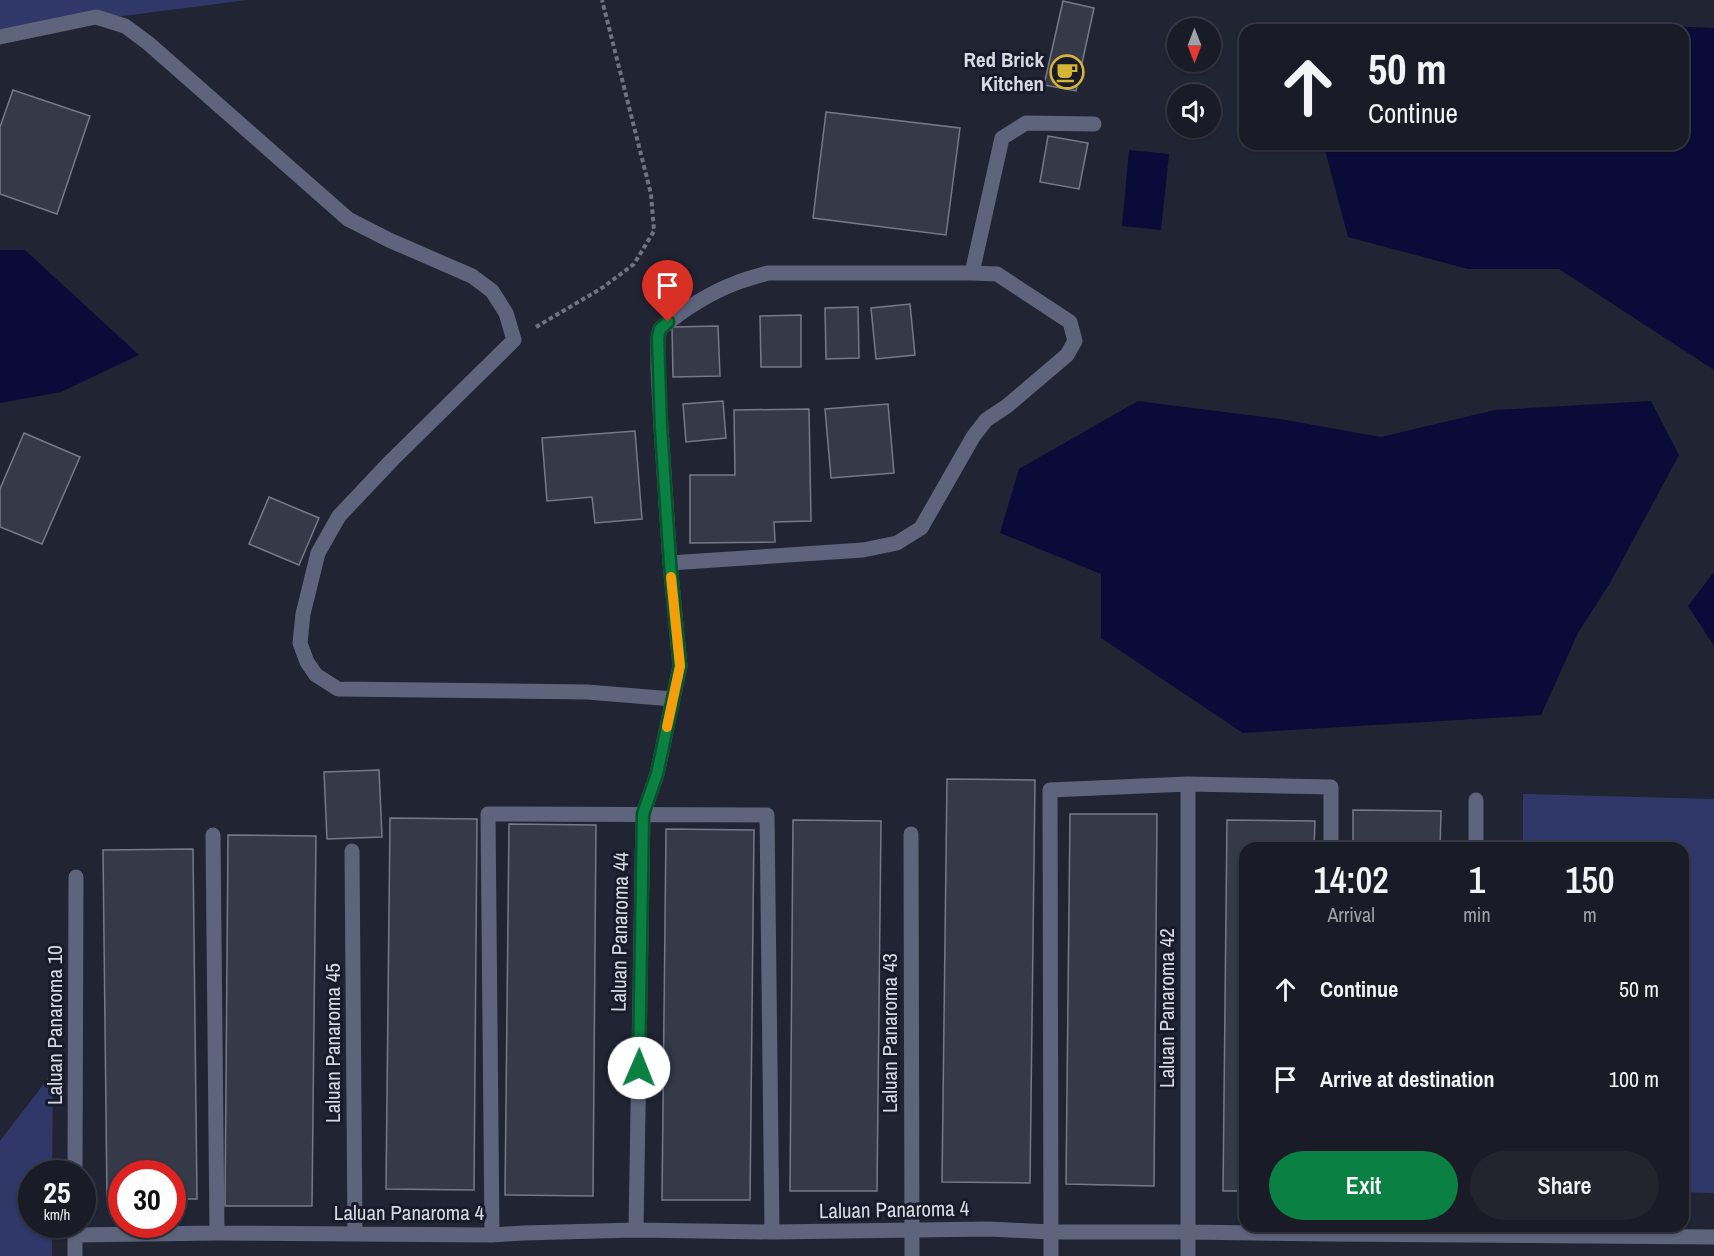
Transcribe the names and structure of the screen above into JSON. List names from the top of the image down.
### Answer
{
  "streets": {
    "street": [
      "Laluan Panaroma 44",
      "Laluan Panaroma 42",
      "Laluan Panaroma 10",
      "Laluan Panaroma 43",
      "Laluan Panaroma 45",
      "Laluan Panaroma 4"
    ]
  },
  "crossings": [
    ["Laluan Panaroma 44", "Laluan Panaroma 4"],
    ["Laluan Panaroma 42", "Laluan Panaroma 4"],
    ["Laluan Panaroma 43", "Laluan Panaroma 4"],
    ["Laluan Panaroma 45", "Laluan Panaroma 4"]
  ],
  "places": {
    "cafe": ["Red Brick Kitchen"]
  },
  "north": "bottom",
  "page": {
    "turn": ["50 m", "Continue"],
    "eta": [
      "14:02",
      "Arrival",
      "1",
      "min",
      "150",
      "m"
    ],
    "list": [
      {
        "name": "Continue",
        "value": "50 m"
      },
      {
        "name": "Arrive at destination",
        "value": "100 m"
      }
    ],
    "buttons": ["Exit", "Share"],
    "speed": "25 km/h",
    "limit": "30"
  }
}
